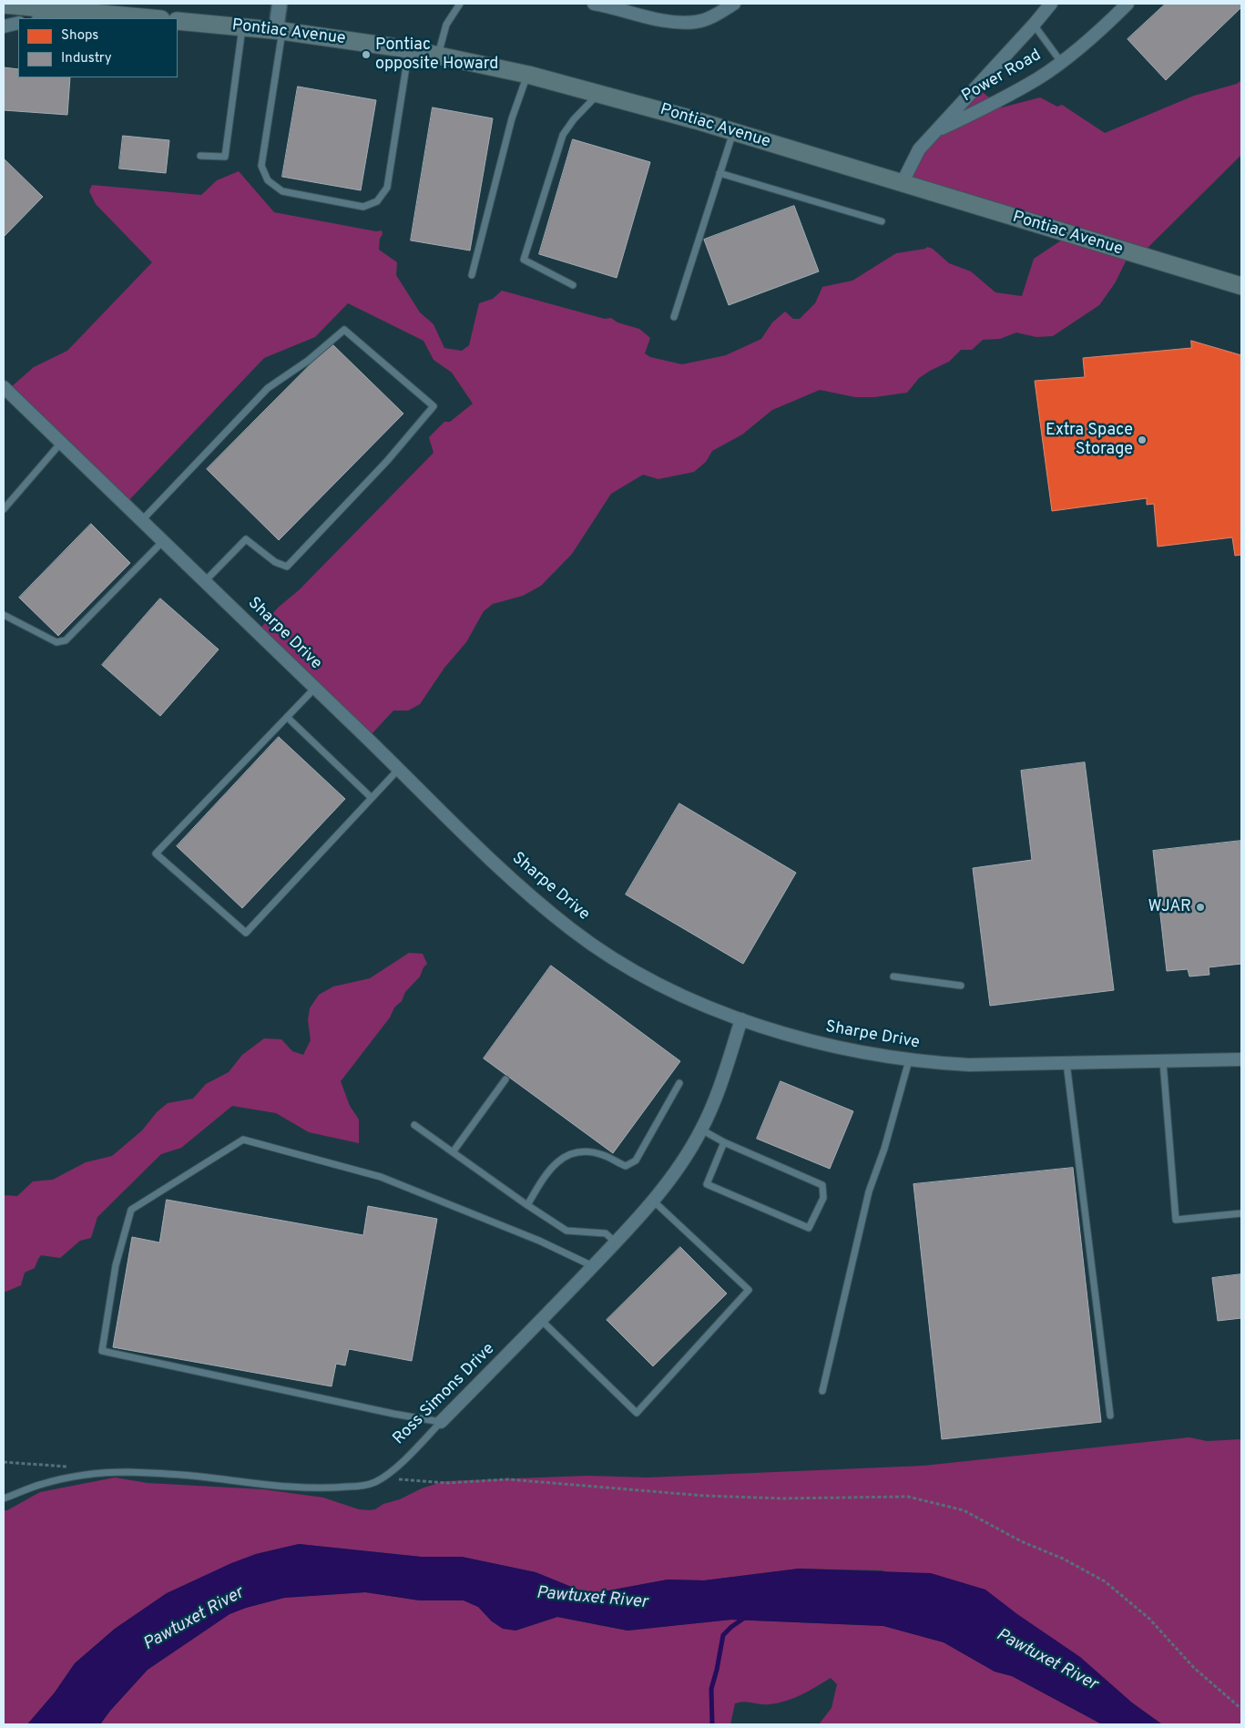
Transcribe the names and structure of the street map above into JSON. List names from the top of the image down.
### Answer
{
  "streets": {
    "main road": ["Pontiac Avenue"],
    "street": ["Power Road", "Sharpe Drive", "Ross Simons Drive"]
  },
  "crossings": [
    ["Pontiac Avenue", "Power Road"],
    ["Sharpe Drive", "Ross Simons Drive"]
  ],
  "water": ["Pawtuxet River"],
  "places": ["Pontiac opposite Howard", "Extra Space Storage", "WJAR"],
  "legend": ["Shops", "Industry"]
}
